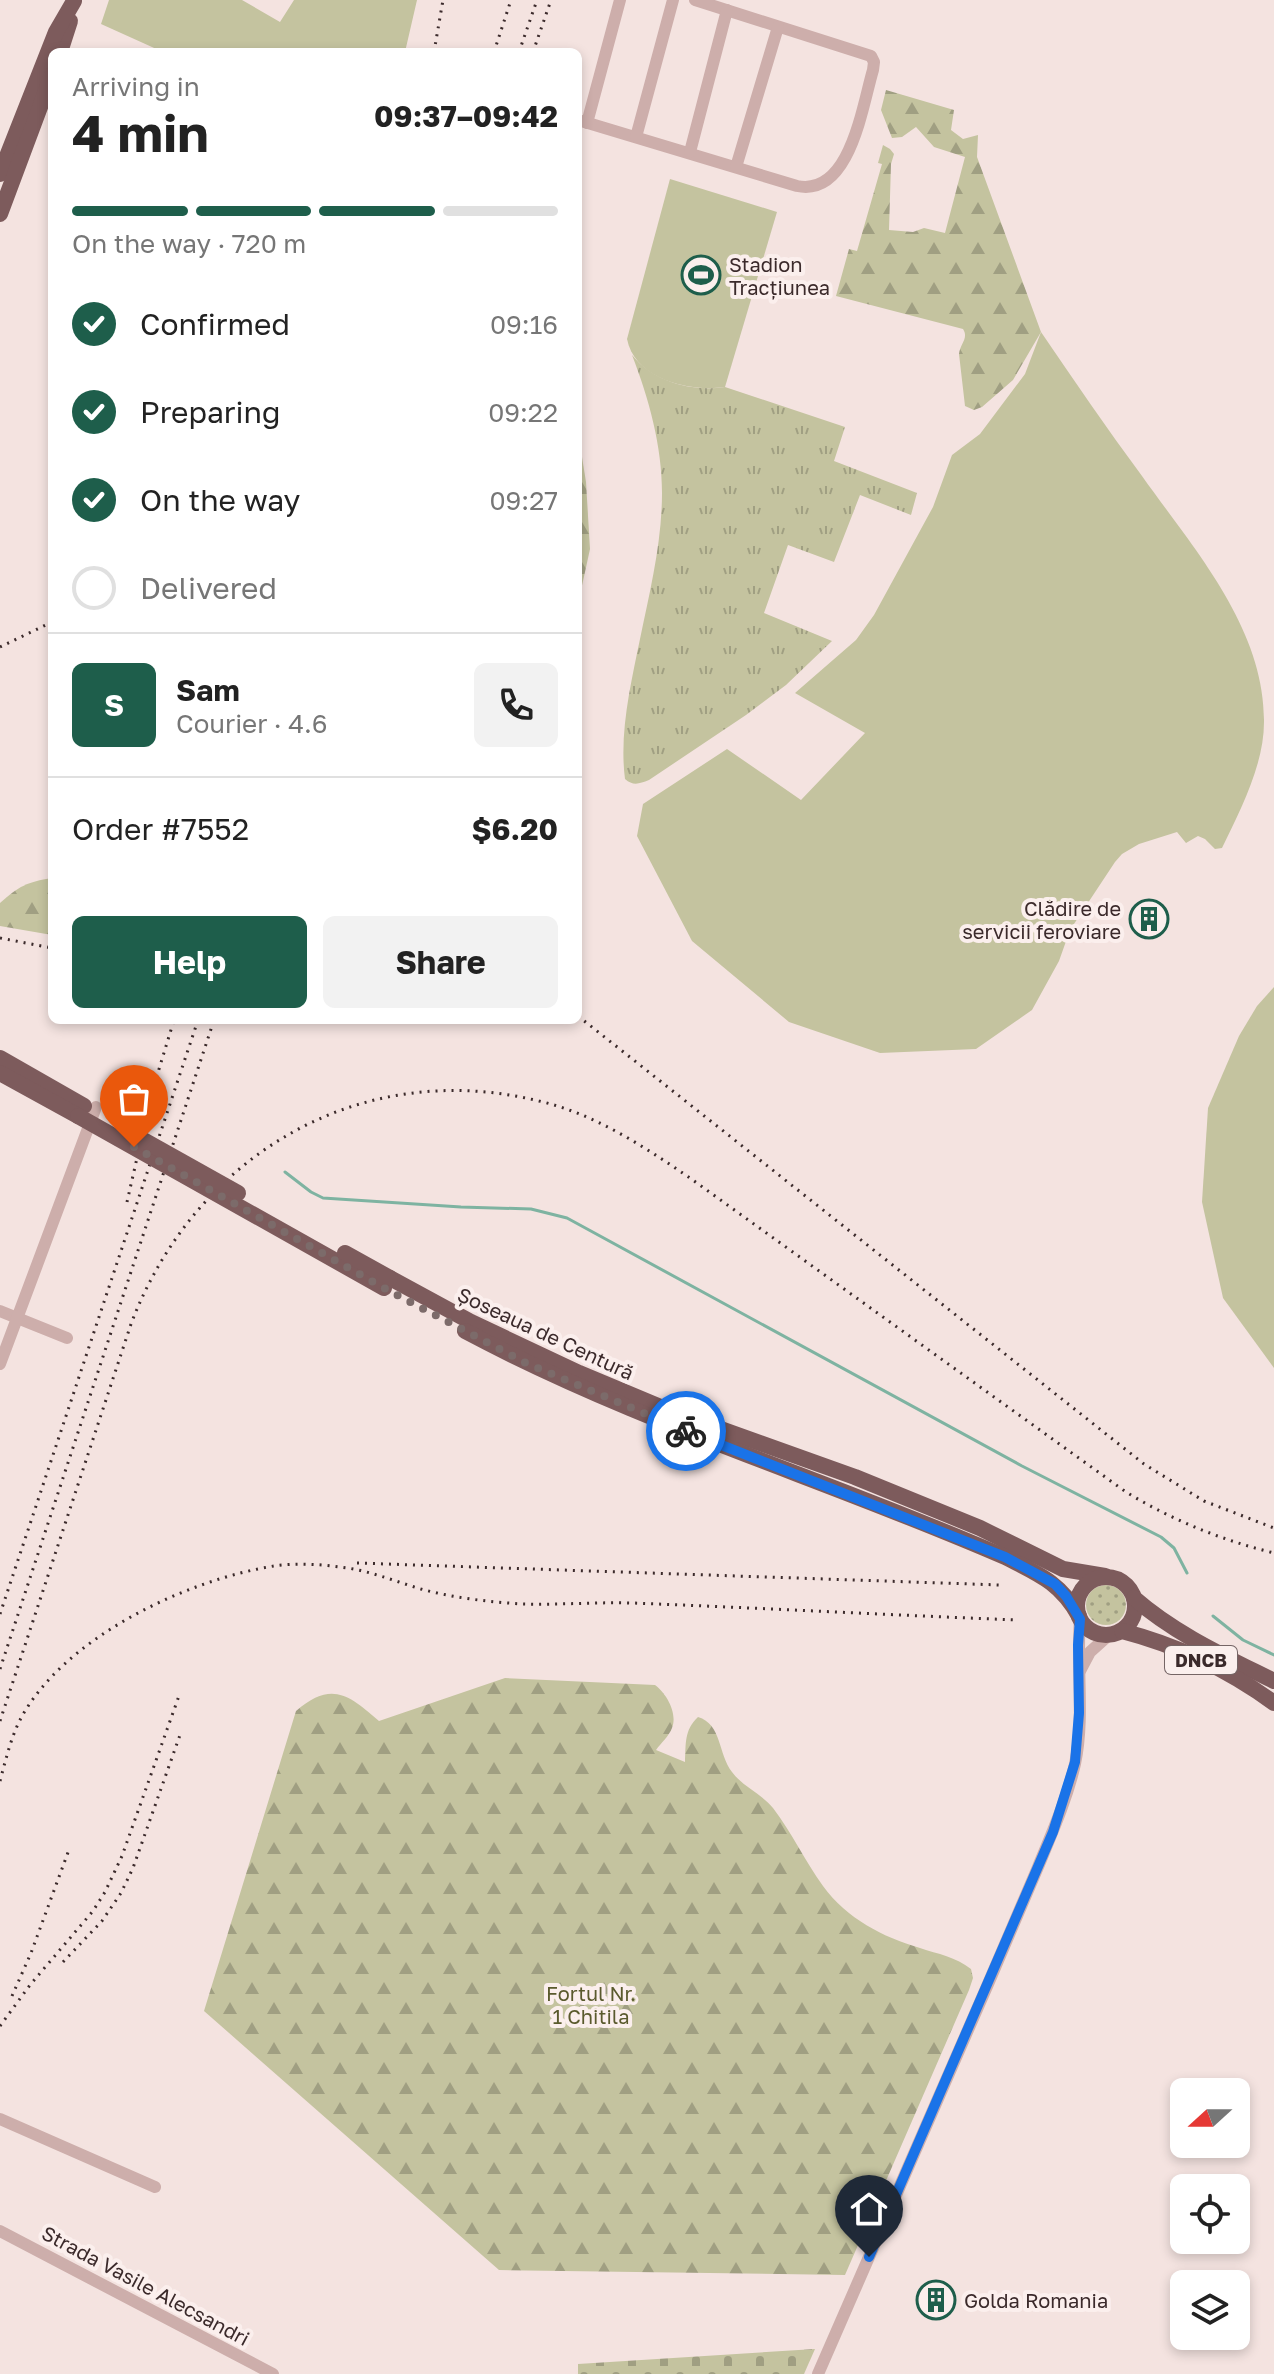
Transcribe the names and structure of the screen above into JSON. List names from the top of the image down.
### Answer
{
  "streets": {
    "main road": ["Șoseaua de Centură", "DNCB"],
    "street": ["Strada Vasile Alecsandri"]
  },
  "parks": ["Fortul Nr. 1 Chitila"],
  "places": {
    "sports": ["Stadion Tracțiunea"],
    "building": ["Clădire de servicii feroviare", "Golda Romania"]
  },
  "north": "left",
  "page": {
    "heading": ["4 min", "Arriving in", "09:37–09:42"],
    "panel": [
      "Sam",
      "Courier · 4.6",
      "Order #7552",
      "$6.20"
    ],
    "bar": "On the way · 720 m",
    "list": [
      ["Confirmed", "09:16"],
      ["Preparing", "09:22"],
      ["On the way", "09:27"],
      "Delivered"
    ],
    "round": "S",
    "buttons": ["Help", "Share"]
  }
}
